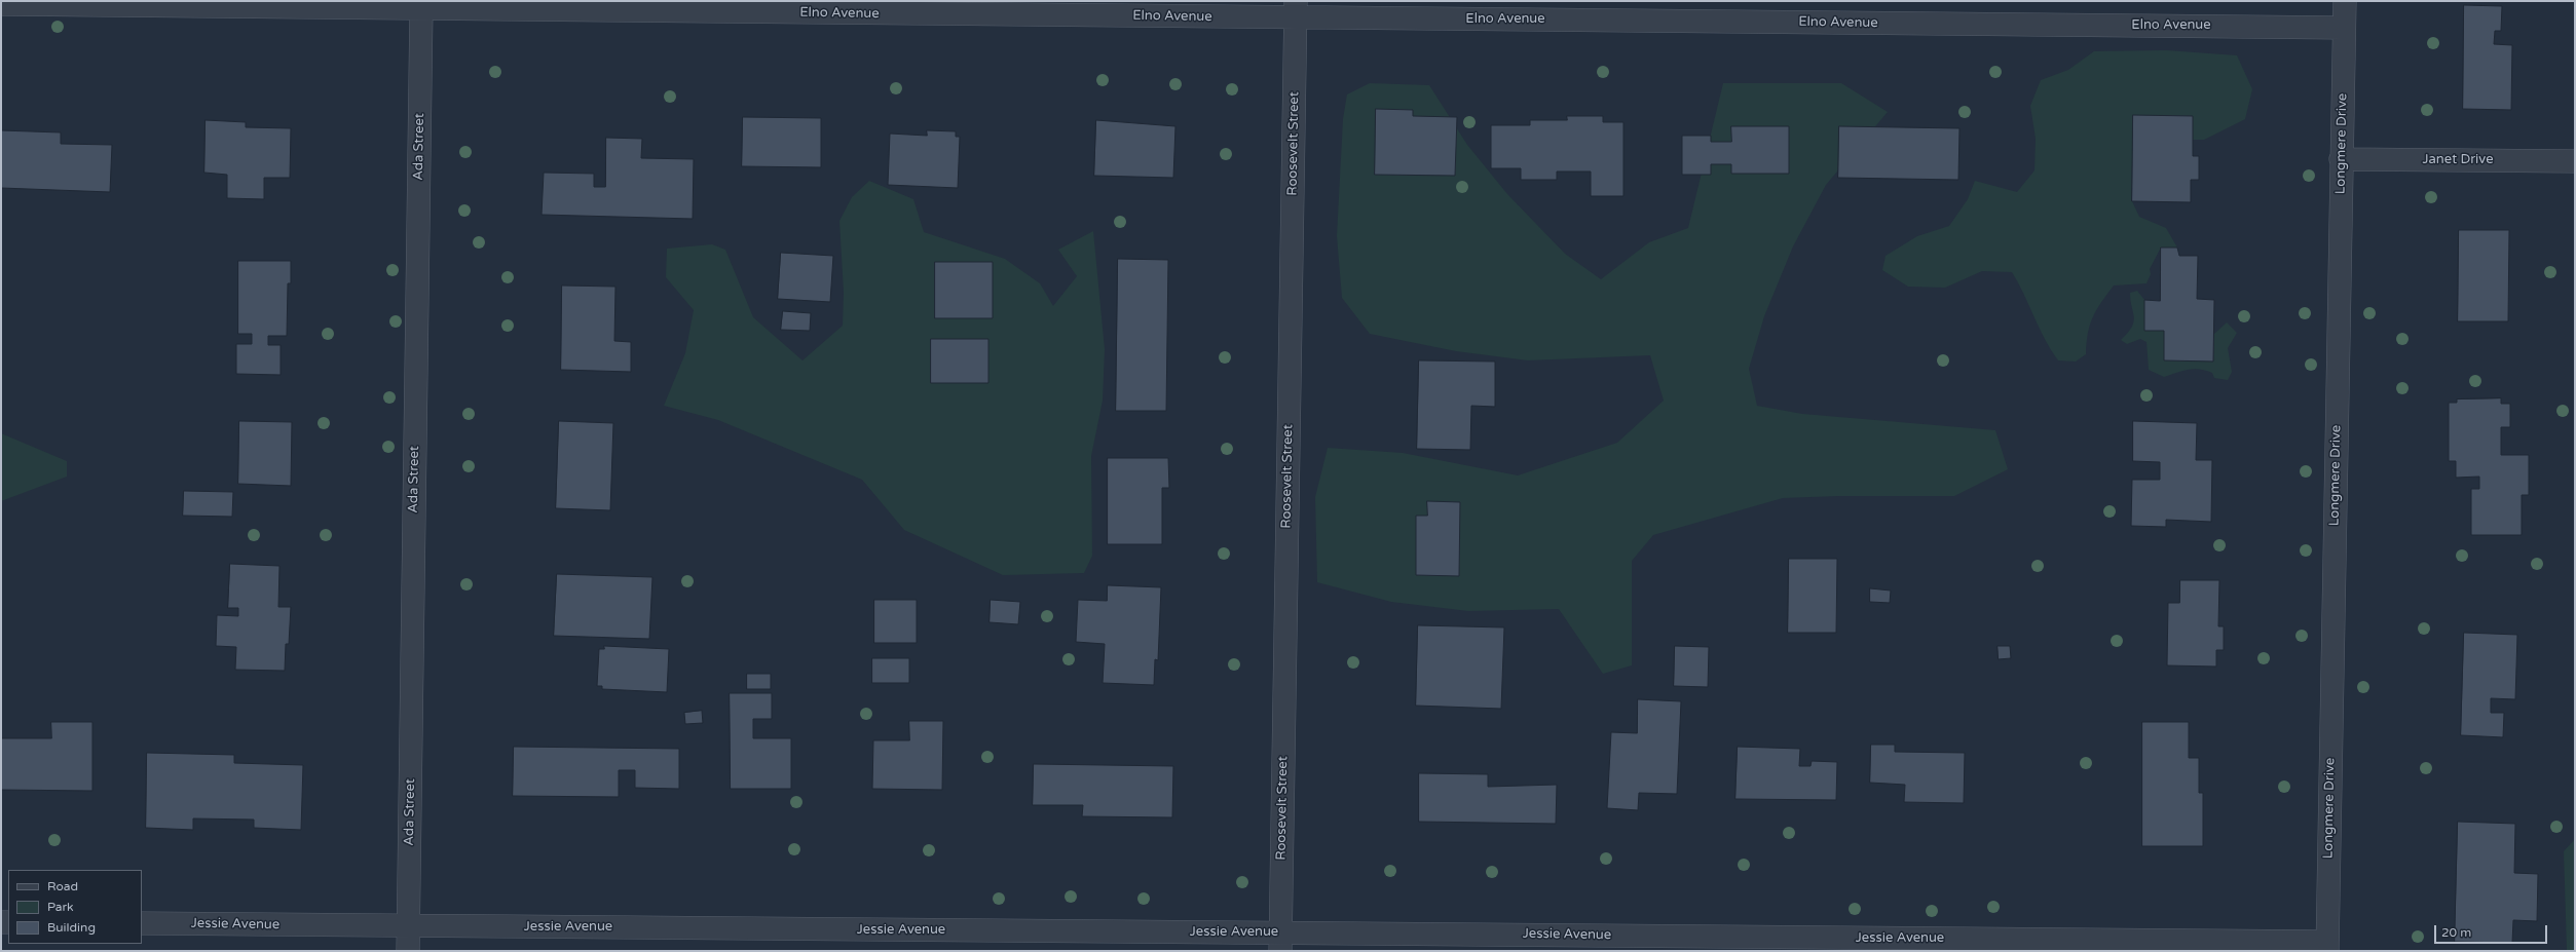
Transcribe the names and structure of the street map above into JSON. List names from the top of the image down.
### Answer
{
  "streets": {
    "street": [
      "Elno Avenue",
      "Roosevelt Street",
      "Longmere Drive",
      "Ada Street",
      "Janet Drive",
      "Jessie Avenue"
    ]
  },
  "crossings": [
    ["Elno Avenue", "Roosevelt Street"],
    ["Elno Avenue", "Longmere Drive"],
    ["Elno Avenue", "Ada Street"],
    ["Roosevelt Street", "Jessie Avenue"],
    ["Longmere Drive", "Janet Drive"],
    ["Longmere Drive", "Jessie Avenue"],
    ["Ada Street", "Jessie Avenue"]
  ],
  "legend": ["Road", "Park", "Building"],
  "scale_bar": "20 m"
}
